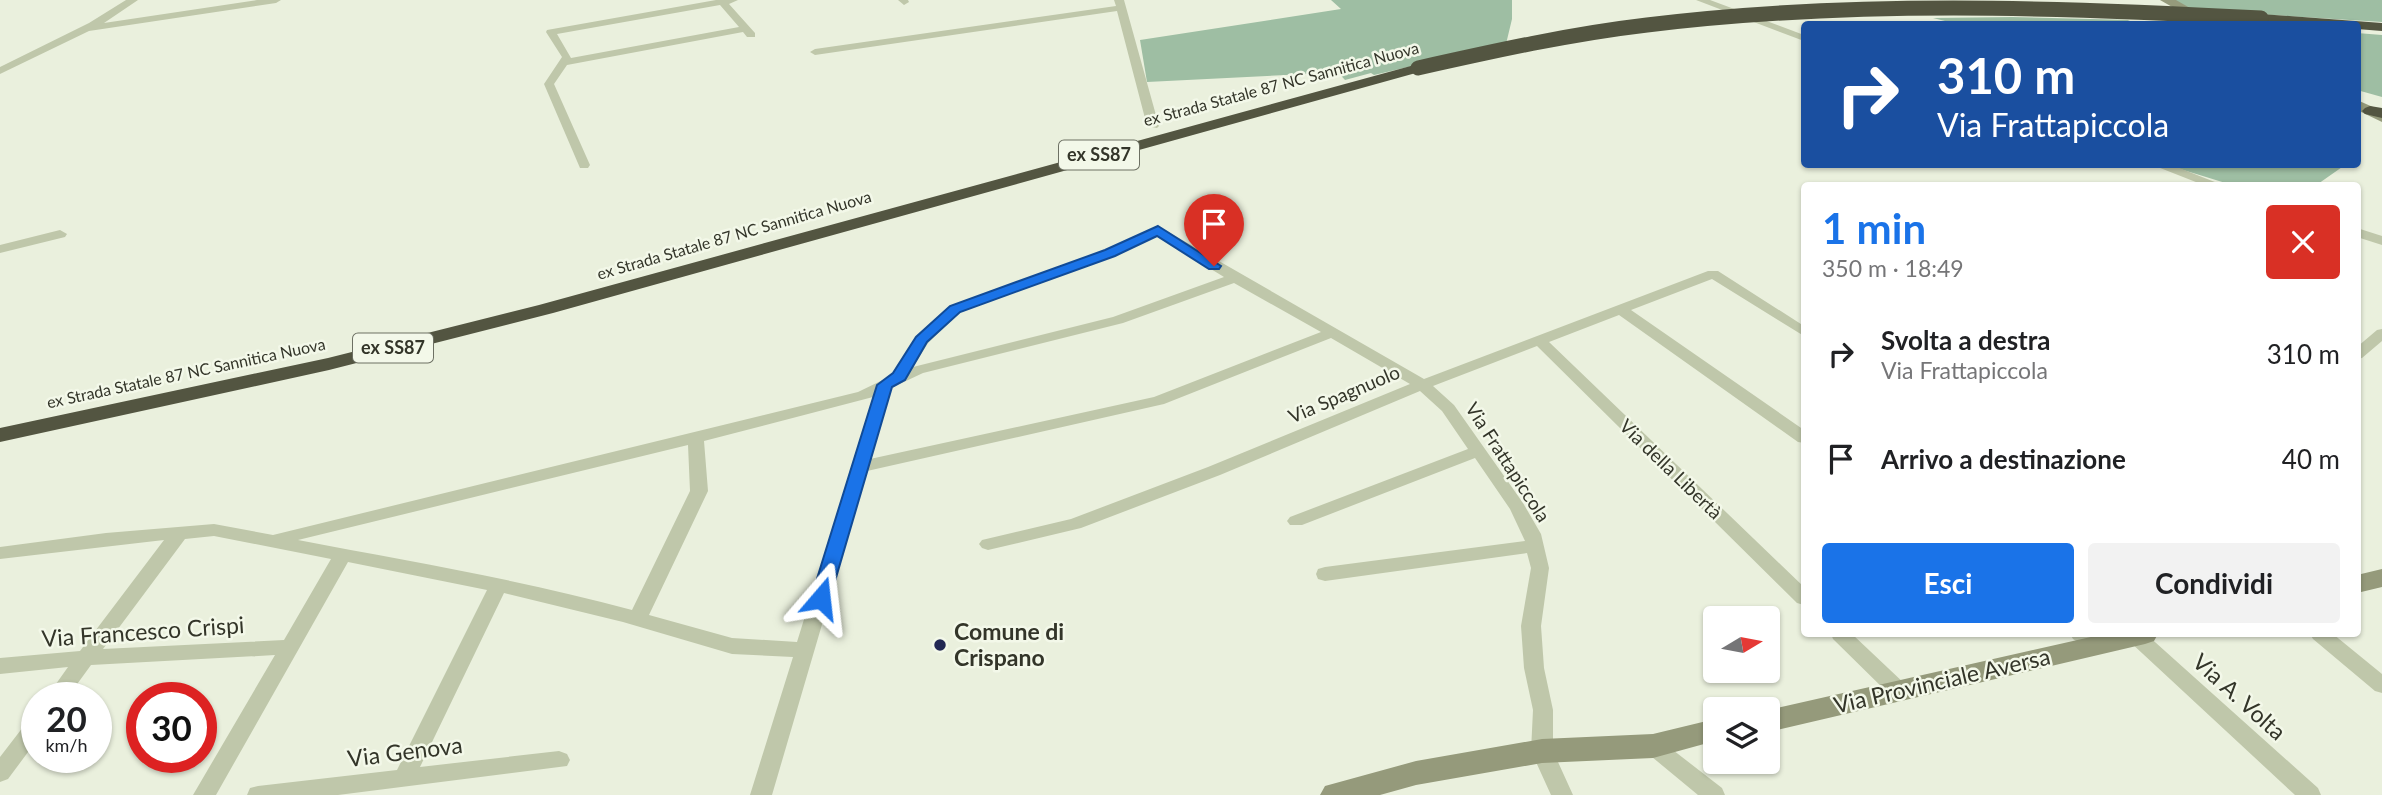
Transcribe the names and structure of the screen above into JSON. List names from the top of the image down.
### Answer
{
  "streets": {
    "highway": ["ex Strada Statale 87 NC Sannitica Nuova", "ex SS87"],
    "street": [
      "Via Spagnuolo",
      "Via Frattapiccola",
      "Via della Libertà",
      "Via Francesco Crispi",
      "Via Provinciale Aversa",
      "Via A. Volta",
      "Via Genova"
    ]
  },
  "crossings": [
    ["Via Spagnuolo", "Via Frattapiccola"],
    ["Via Spagnuolo", "Via della Libertà"]
  ],
  "places": ["Comune di Crispano"],
  "north": "right",
  "page": {
    "turn": ["310 m", "Via Frattapiccola"],
    "heading": ["1 min", "350 m · 18:49"],
    "list": [
      {
        "name": "Svolta a destra",
        "note": "Via Frattapiccola",
        "value": "310 m"
      },
      {
        "name": "Arrivo a destinazione",
        "value": "40 m"
      }
    ],
    "buttons": ["Esci", "Condividi"],
    "speed": "20 km/h",
    "limit": "30"
  }
}
